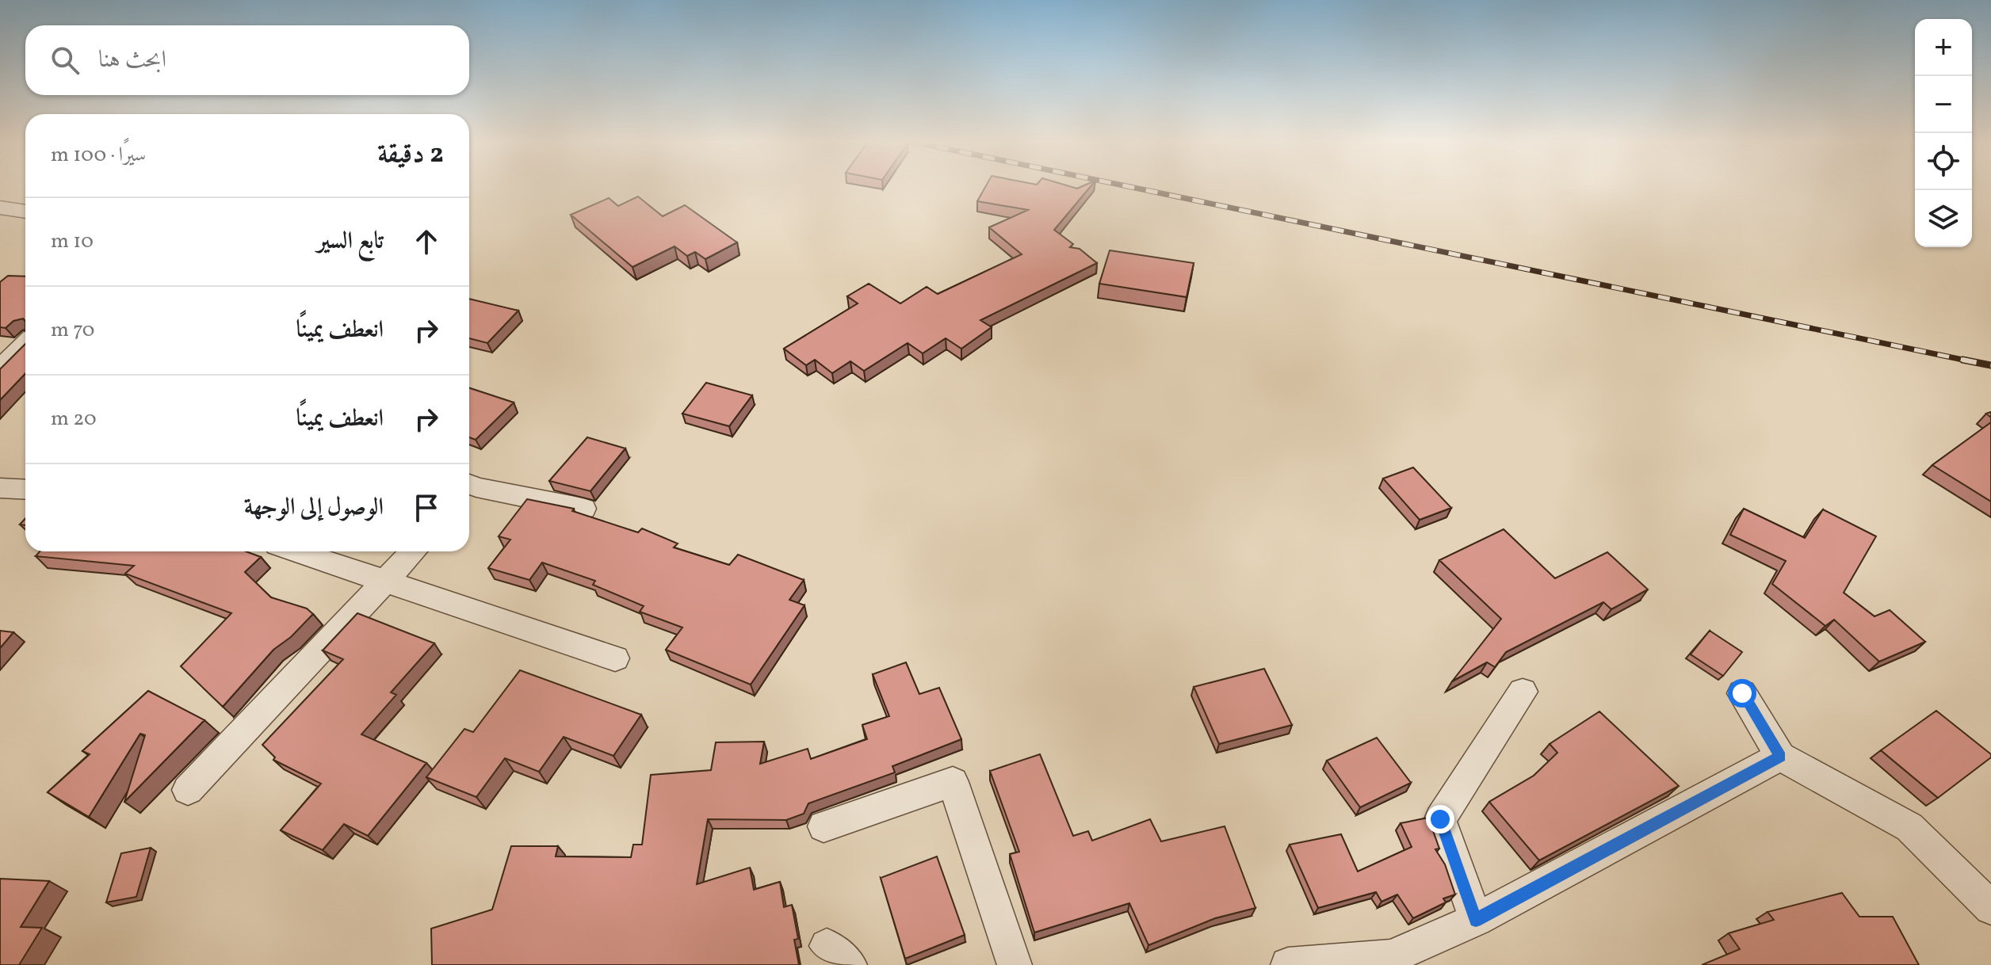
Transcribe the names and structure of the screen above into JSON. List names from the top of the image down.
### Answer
{
  "page": {
    "map_buttons": ["+", "−"],
    "search": "ابحث هنا",
    "heading": ["2 دقيقة", "سيرًا · 100 m"],
    "list": [
      ["تابع السير", "10 m"],
      ["انعطف يمينًا", "70 m"],
      ["انعطف يمينًا", "20 m"],
      "الوصول إلى الوجهة"
    ]
  }
}
